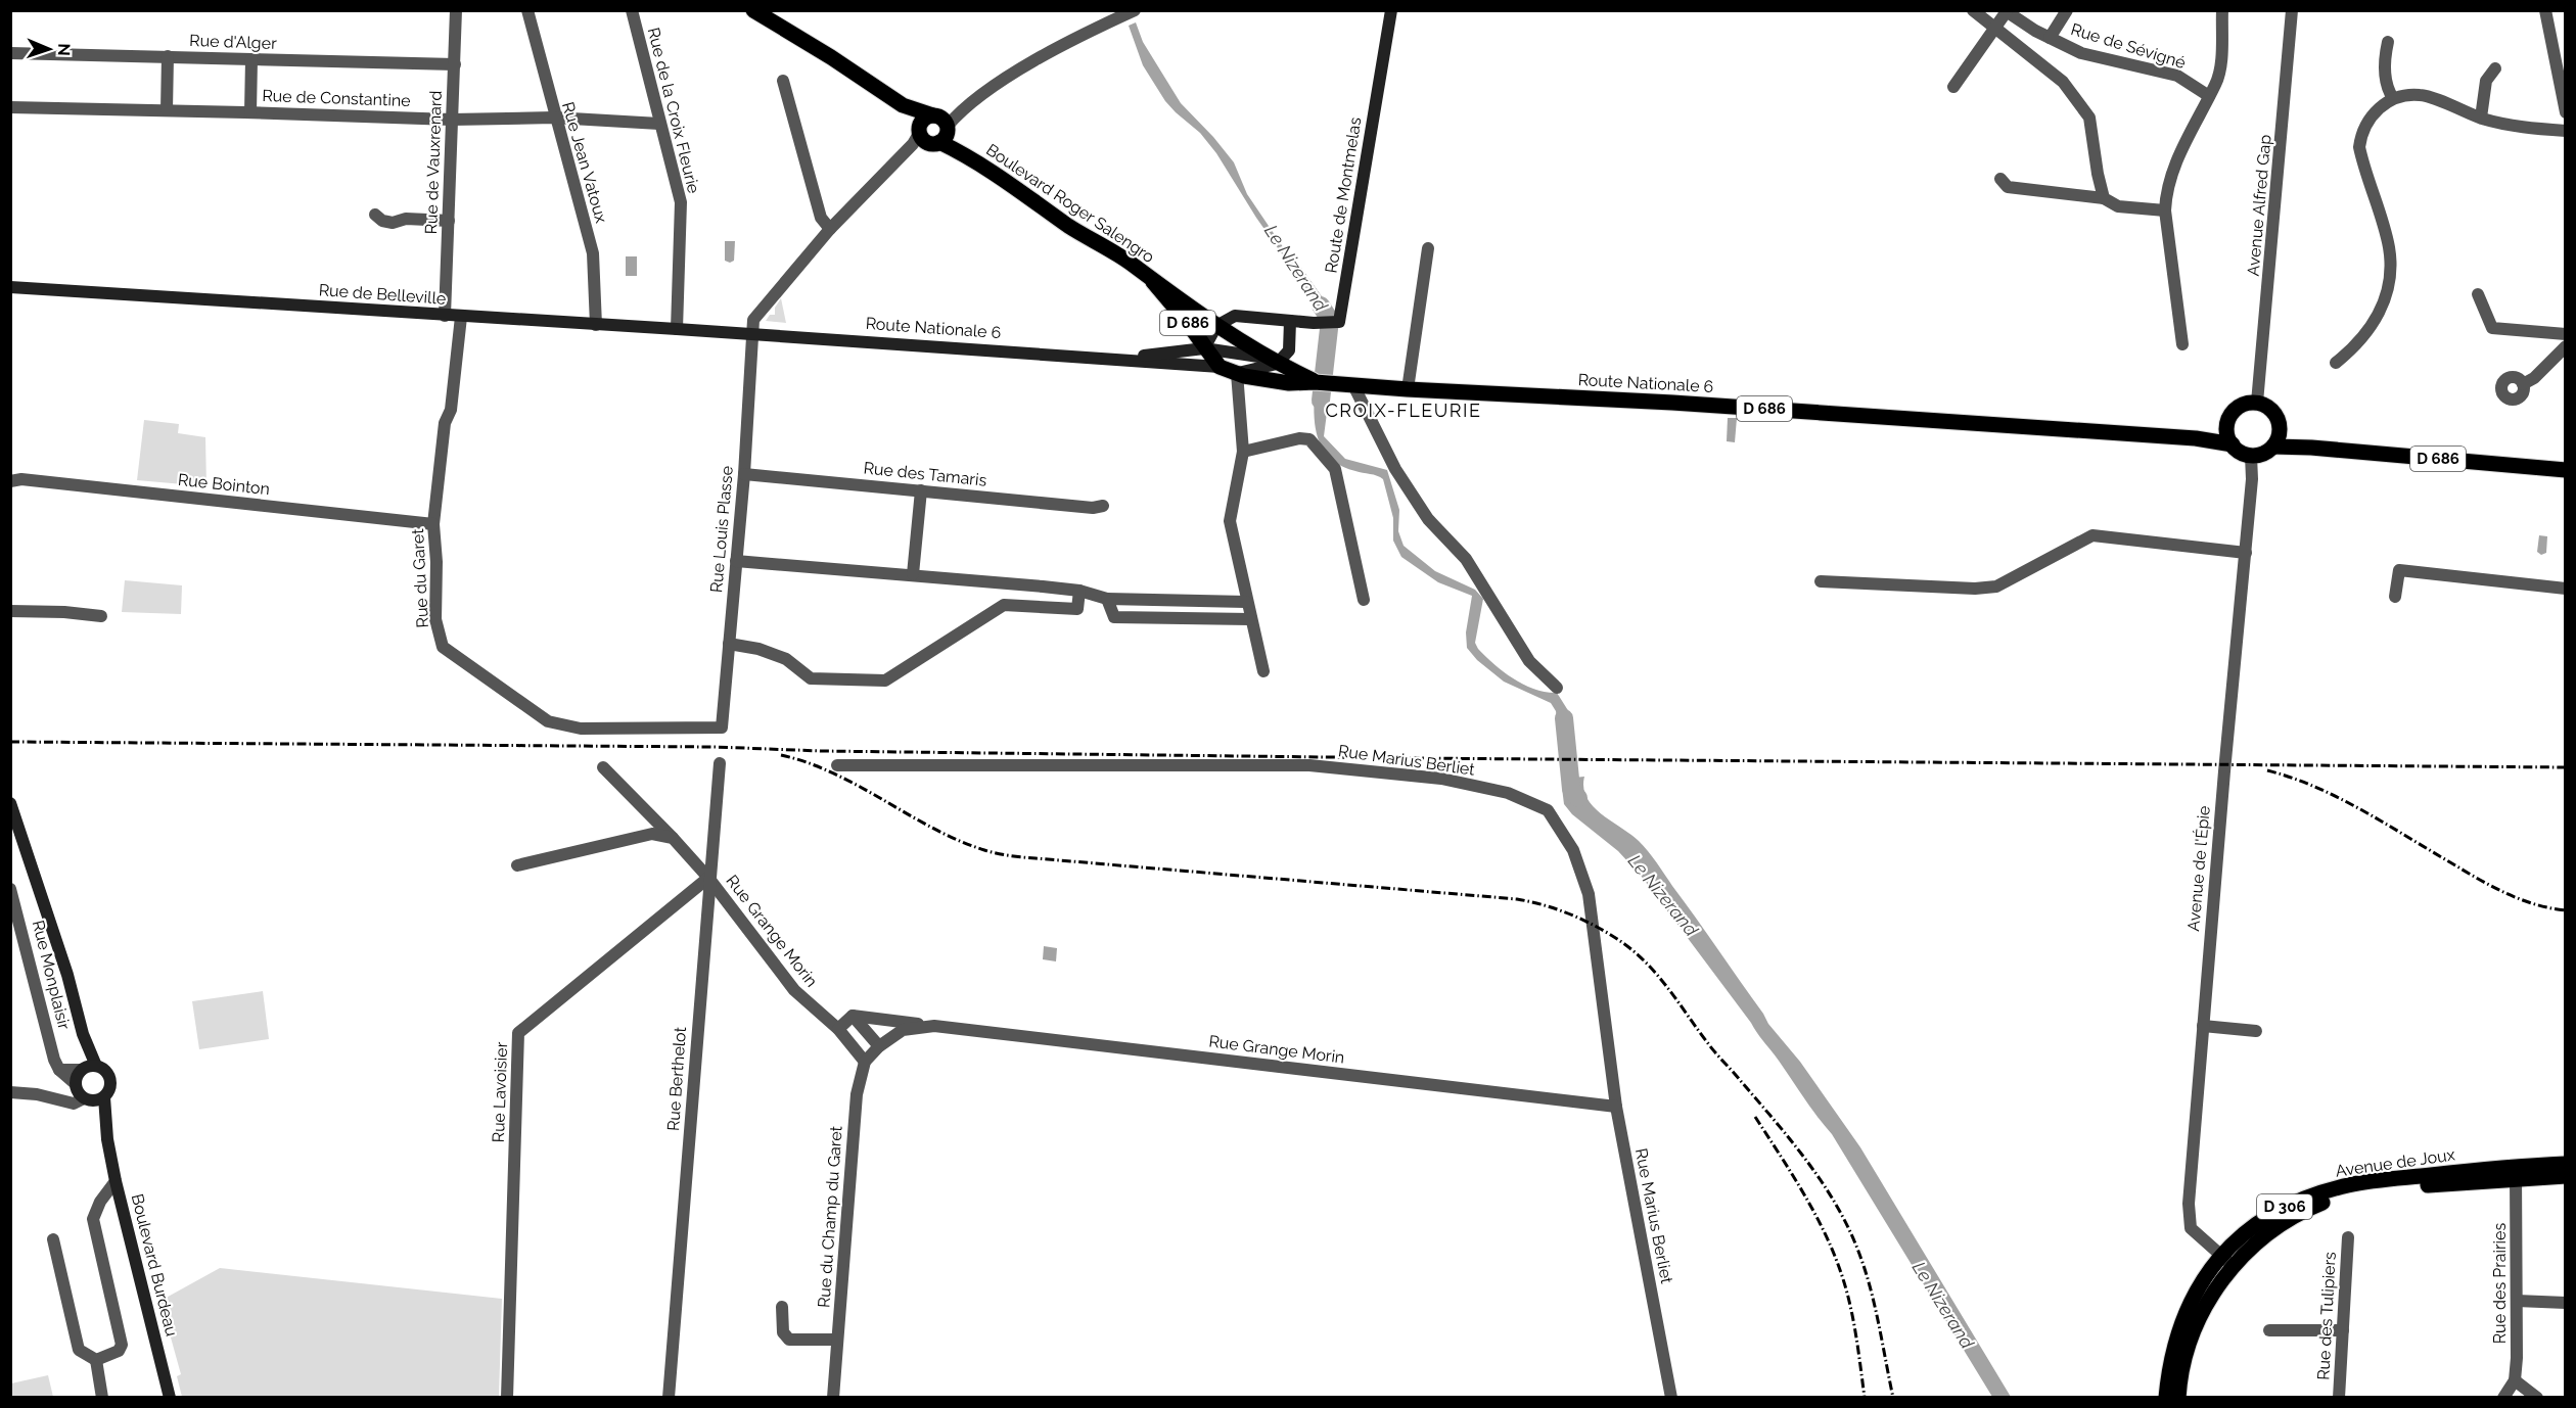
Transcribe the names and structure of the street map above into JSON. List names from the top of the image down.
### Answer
{
  "streets": {
    "main road": [
      "Route de Montmelas",
      "Boulevard Roger Salengro",
      "Rue de Belleville",
      "D 686",
      "Route Nationale 6",
      "Avenue de Joux",
      "D 306",
      "Boulevard Burdeau"
    ],
    "street": [
      "Rue d'Alger",
      "Rue de Sévigné",
      "Rue de Constantine",
      "Rue de la Croix Fleurie",
      "Rue de Vauxrenard",
      "Rue Jean Vatoux",
      "Avenue Alfred Gap",
      "Rue des Tamaris",
      "Rue Bointon",
      "Rue Louis Plasse",
      "Rue du Garet",
      "Rue Marius Berliet",
      "Avenue de l'Épie",
      "Rue Grange Morin",
      "Rue Monplaisir",
      "Rue Berthelot",
      "Rue Lavoisier",
      "Rue du Champ du Garet",
      "Rue des Prairies",
      "Rue des Tulipiers"
    ]
  },
  "crossings": [
    ["Rue d'Alger", "Rue de Vauxrenard"],
    ["Rue de Constantine", "Rue de la Croix Fleurie"],
    ["Rue de Constantine", "Rue de Vauxrenard"],
    ["Rue de Constantine", "Rue Jean Vatoux"],
    ["Rue de la Croix Fleurie", "Rue de Belleville"],
    ["Rue de Vauxrenard", "Rue de Belleville"],
    ["Rue Jean Vatoux", "Rue de Belleville"],
    ["Route de Montmelas", "Boulevard Roger Salengro"],
    ["Boulevard Roger Salengro", "Route Nationale 6"],
    ["Avenue Alfred Gap", "D 686"],
    ["Avenue Alfred Gap", "Route Nationale 6"],
    ["Avenue Alfred Gap", "Avenue de l'Épie"],
    ["Rue de Belleville", "Route Nationale 6"],
    ["Rue de Belleville", "Rue Louis Plasse"],
    ["Rue de Belleville", "Rue du Garet"],
    ["D 686", "Route Nationale 6"],
    ["D 686", "Avenue de l'Épie"],
    ["Route Nationale 6", "Rue Louis Plasse"],
    ["Route Nationale 6", "Avenue de l'Épie"],
    ["Rue des Tamaris", "Rue Louis Plasse"],
    ["Rue Bointon", "Rue du Garet"],
    ["Rue Louis Plasse", "Rue du Garet"],
    ["Rue Marius Berliet", "Rue Grange Morin"],
    ["Avenue de l'Épie", "Avenue de Joux"],
    ["Rue Grange Morin", "Rue Berthelot"],
    ["Rue Grange Morin", "Rue Lavoisier"],
    ["Rue Grange Morin", "Rue du Champ du Garet"],
    ["Rue Berthelot", "Rue Lavoisier"],
    ["Avenue de Joux", "Rue des Prairies"]
  ],
  "districts": ["CROIX-FLEURIE"],
  "water": ["Le Nizerand"],
  "north": "right"
}
